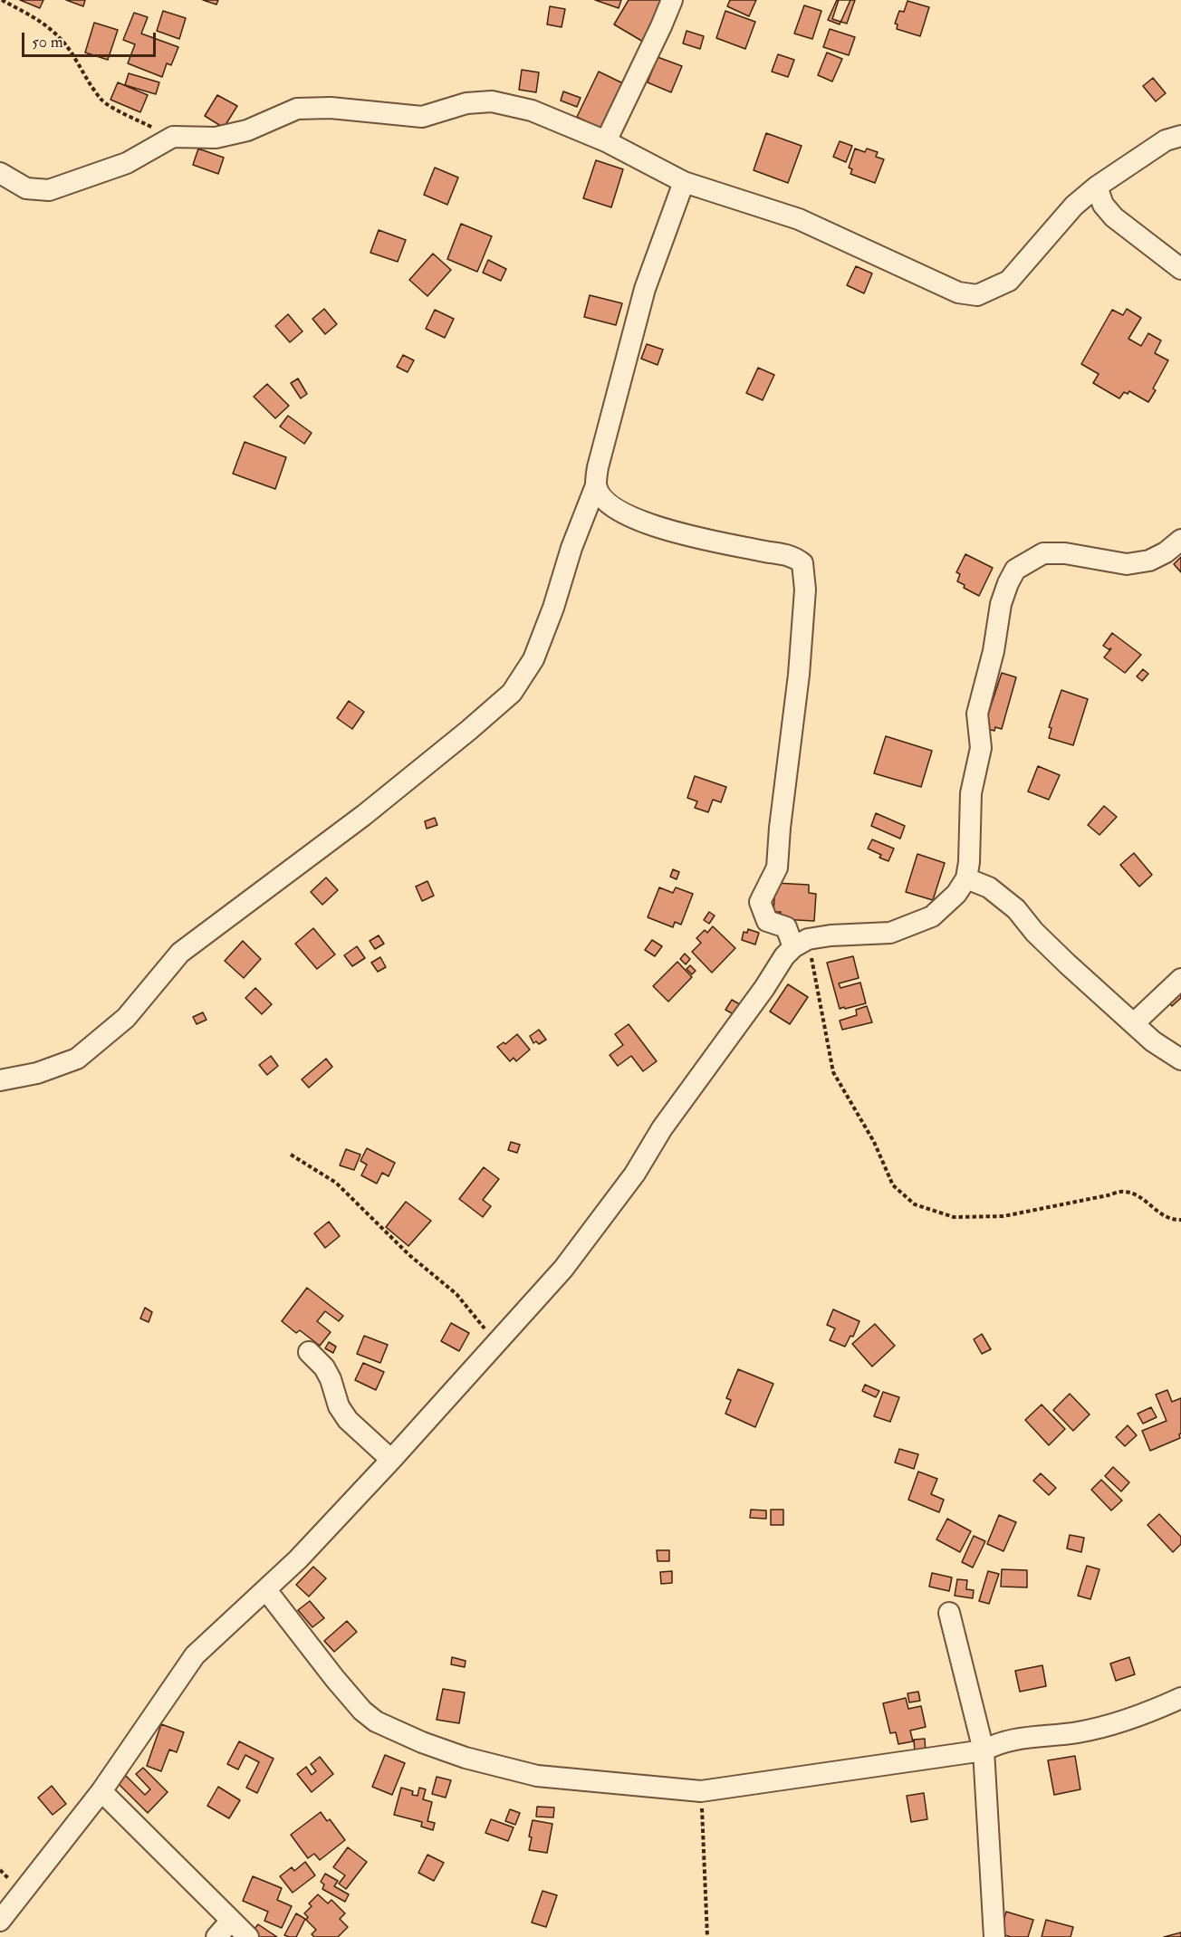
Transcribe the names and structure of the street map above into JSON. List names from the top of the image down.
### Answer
{
  "scale_bar": "50 m"
}
